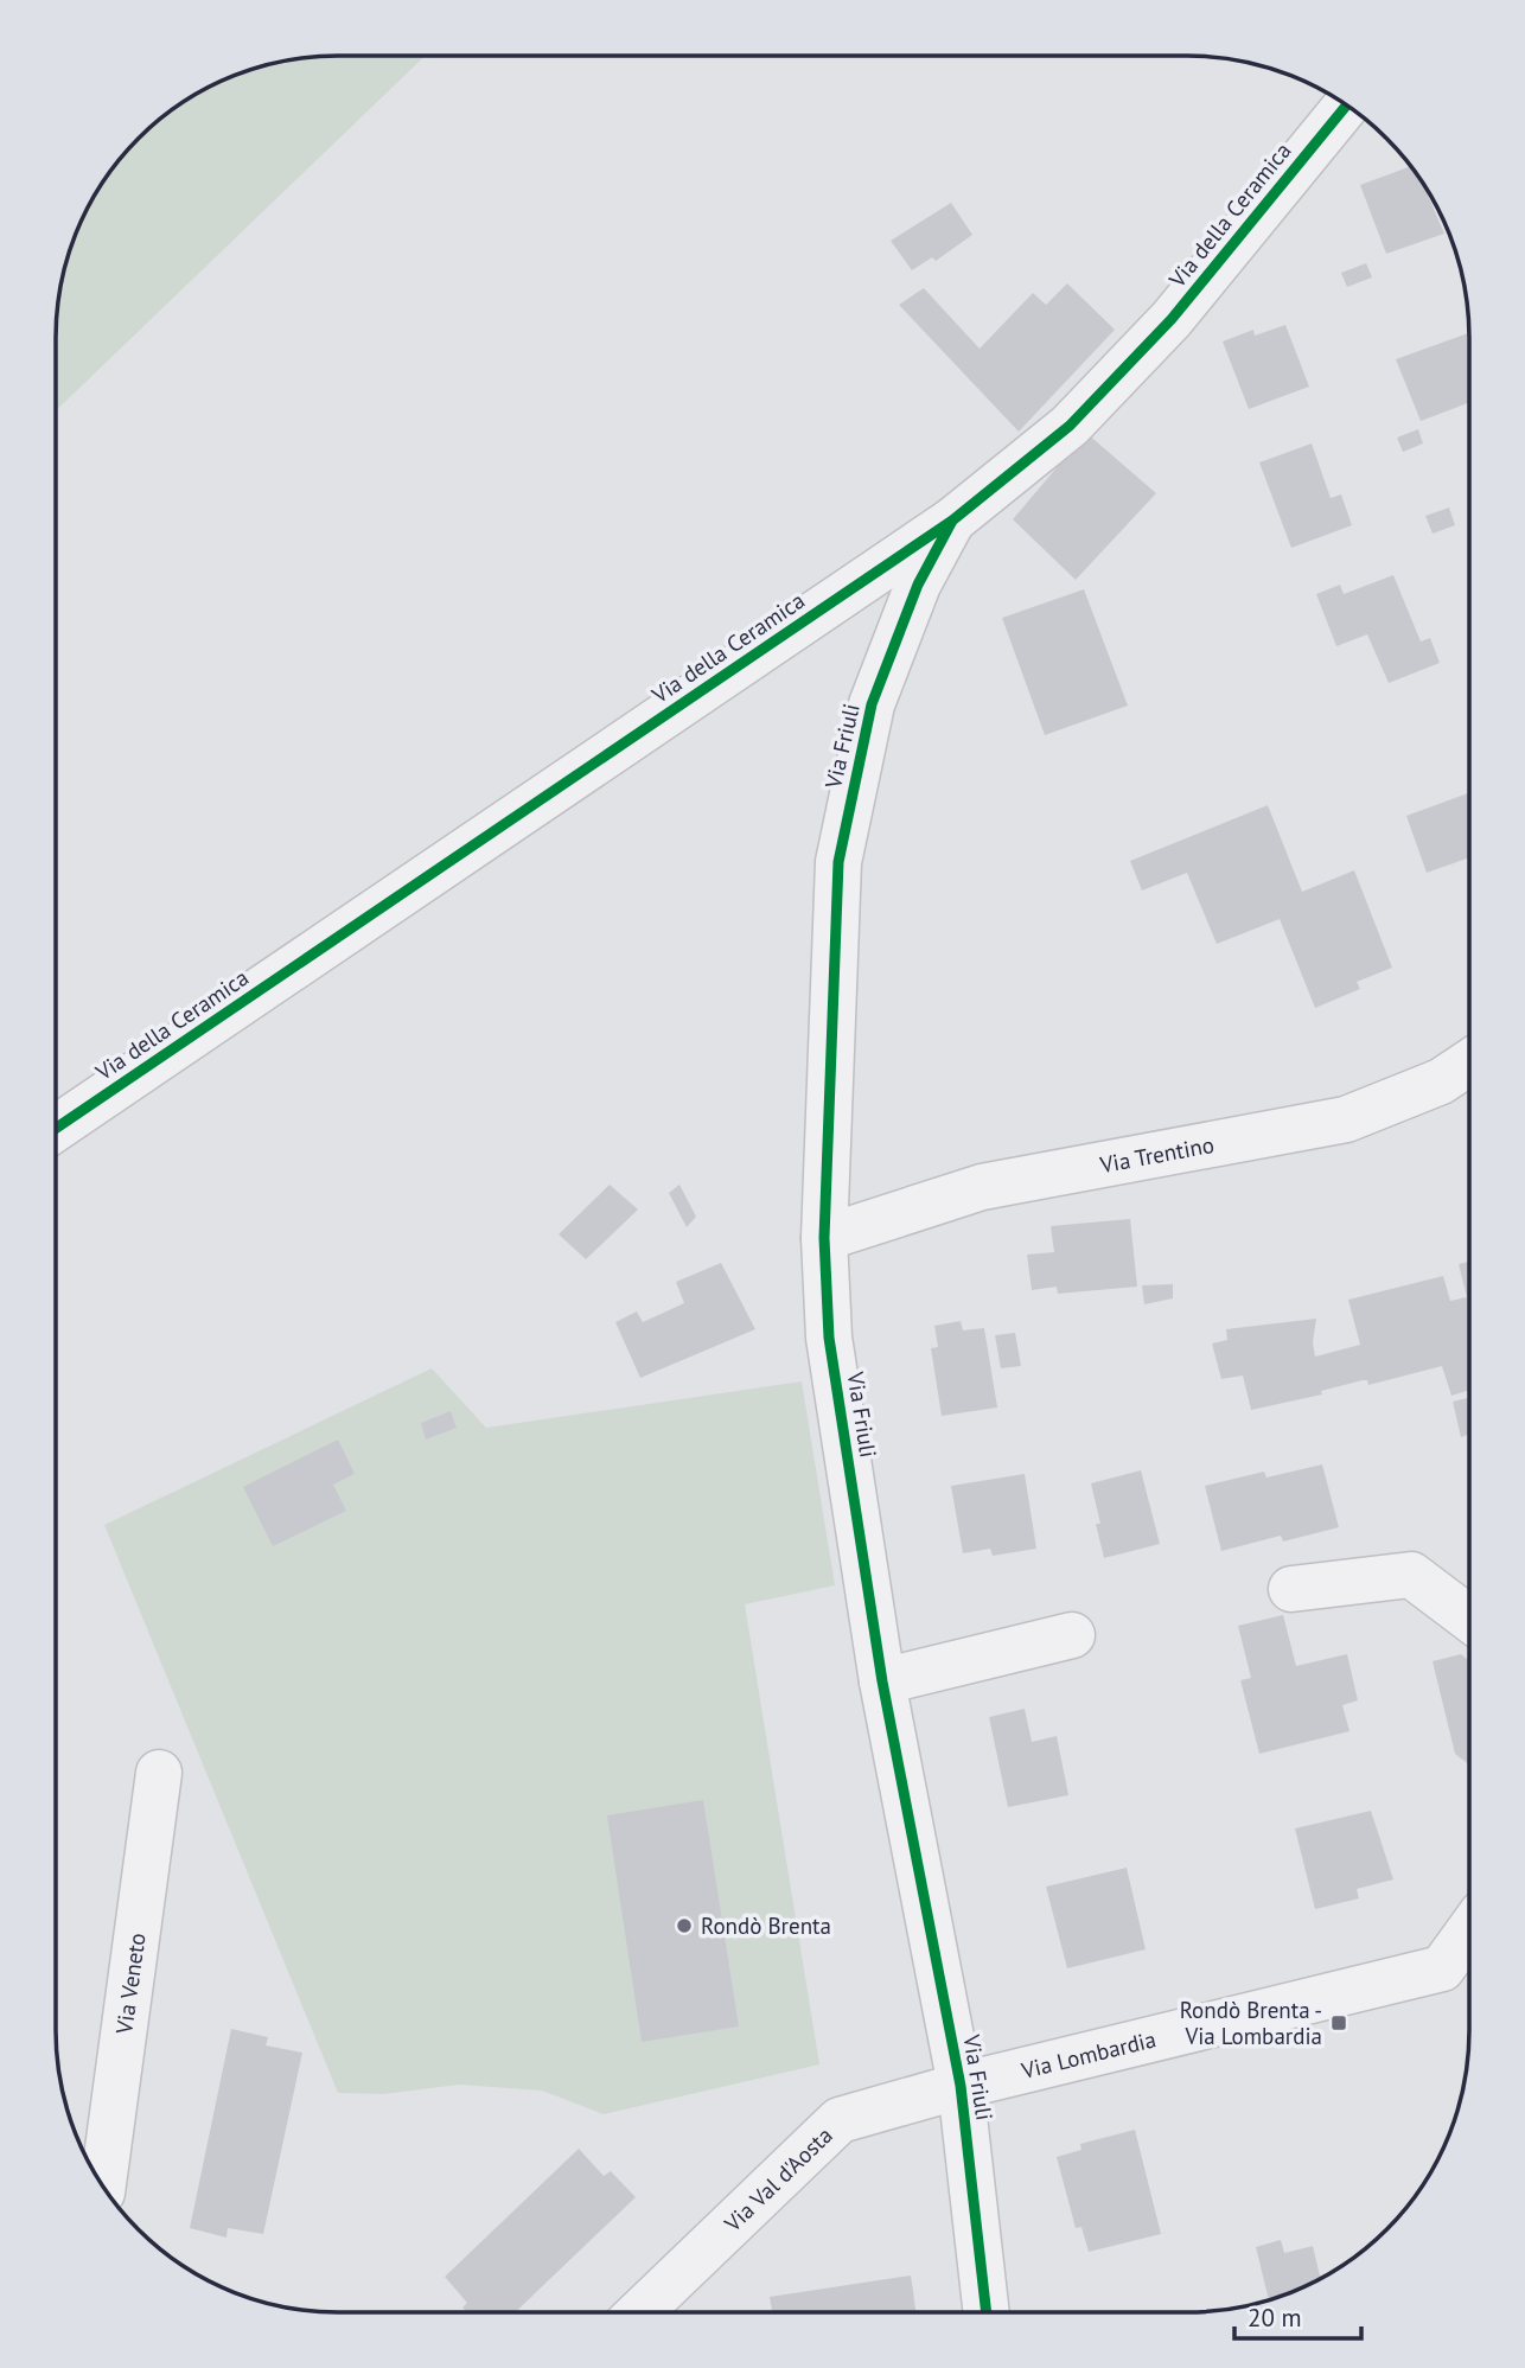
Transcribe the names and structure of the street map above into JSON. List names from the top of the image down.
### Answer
{
  "streets": {
    "street": [
      "Via della Ceramica",
      "Via Friuli",
      "Via Trentino",
      "Via Veneto",
      "Via Lombardia",
      "Via Val d'Aosta"
    ]
  },
  "crossings": [
    ["Via della Ceramica", "Via Friuli"],
    ["Via Friuli", "Via Trentino"],
    ["Via Friuli", "Via Lombardia"],
    ["Via Friuli", "Via Val d'Aosta"],
    ["Via Lombardia", "Via Val d'Aosta"]
  ],
  "places": {
    "other": ["Rondò Brenta"],
    "transit": ["Rondò Brenta - Via Lombardia"]
  },
  "scale_bar": "20 m"
}
